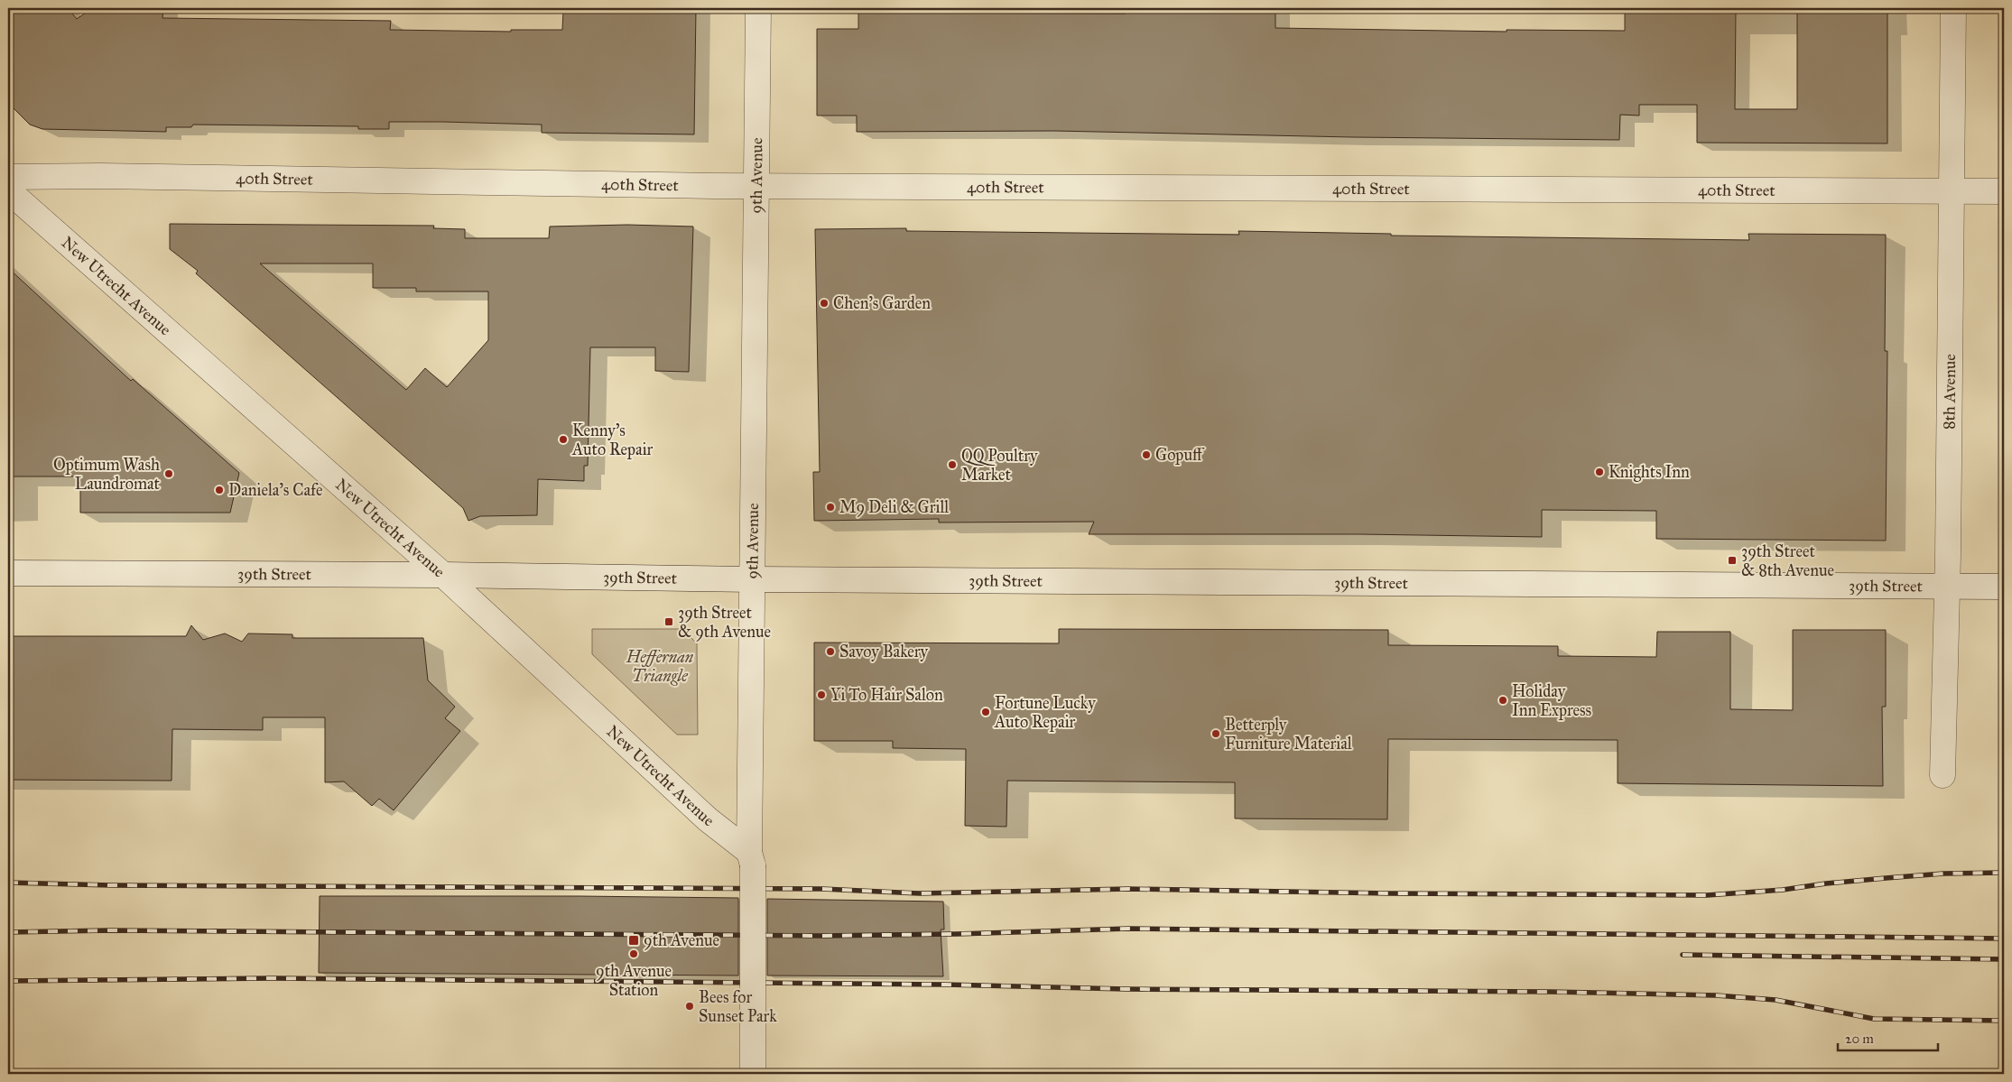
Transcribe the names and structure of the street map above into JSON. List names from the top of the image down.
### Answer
{
  "streets": {
    "street": [
      "9th Avenue",
      "40th Street",
      "New Utrecht Avenue",
      "8th Avenue",
      "39th Street"
    ]
  },
  "crossings": [
    ["9th Avenue", "40th Street"],
    ["9th Avenue", "New Utrecht Avenue"],
    ["9th Avenue", "39th Street"],
    ["40th Street", "8th Avenue"],
    ["New Utrecht Avenue", "39th Street"],
    ["8th Avenue", "39th Street"]
  ],
  "parks": ["Heffernan Triangle"],
  "places": {
    "other": [
      "Chen's Garden",
      "Kenny's Auto Repair",
      "Gopuff",
      "QQ Poultry Market",
      "Knights Inn",
      "Optimum Wash Laundromat",
      "Daniela's Cafe",
      "M9 Deli & Grill",
      "Savoy Bakery",
      "Yi To Hair Salon",
      "Holiday Inn Express",
      "Fortune Lucky Auto Repair",
      "Betterply Furniture Material",
      "9th Avenue Station",
      "Bees for Sunset Park"
    ],
    "transit": ["39th Street & 8th Avenue", "39th Street & 9th Avenue", "9th Avenue"]
  },
  "scale_bar": "20 m"
}
